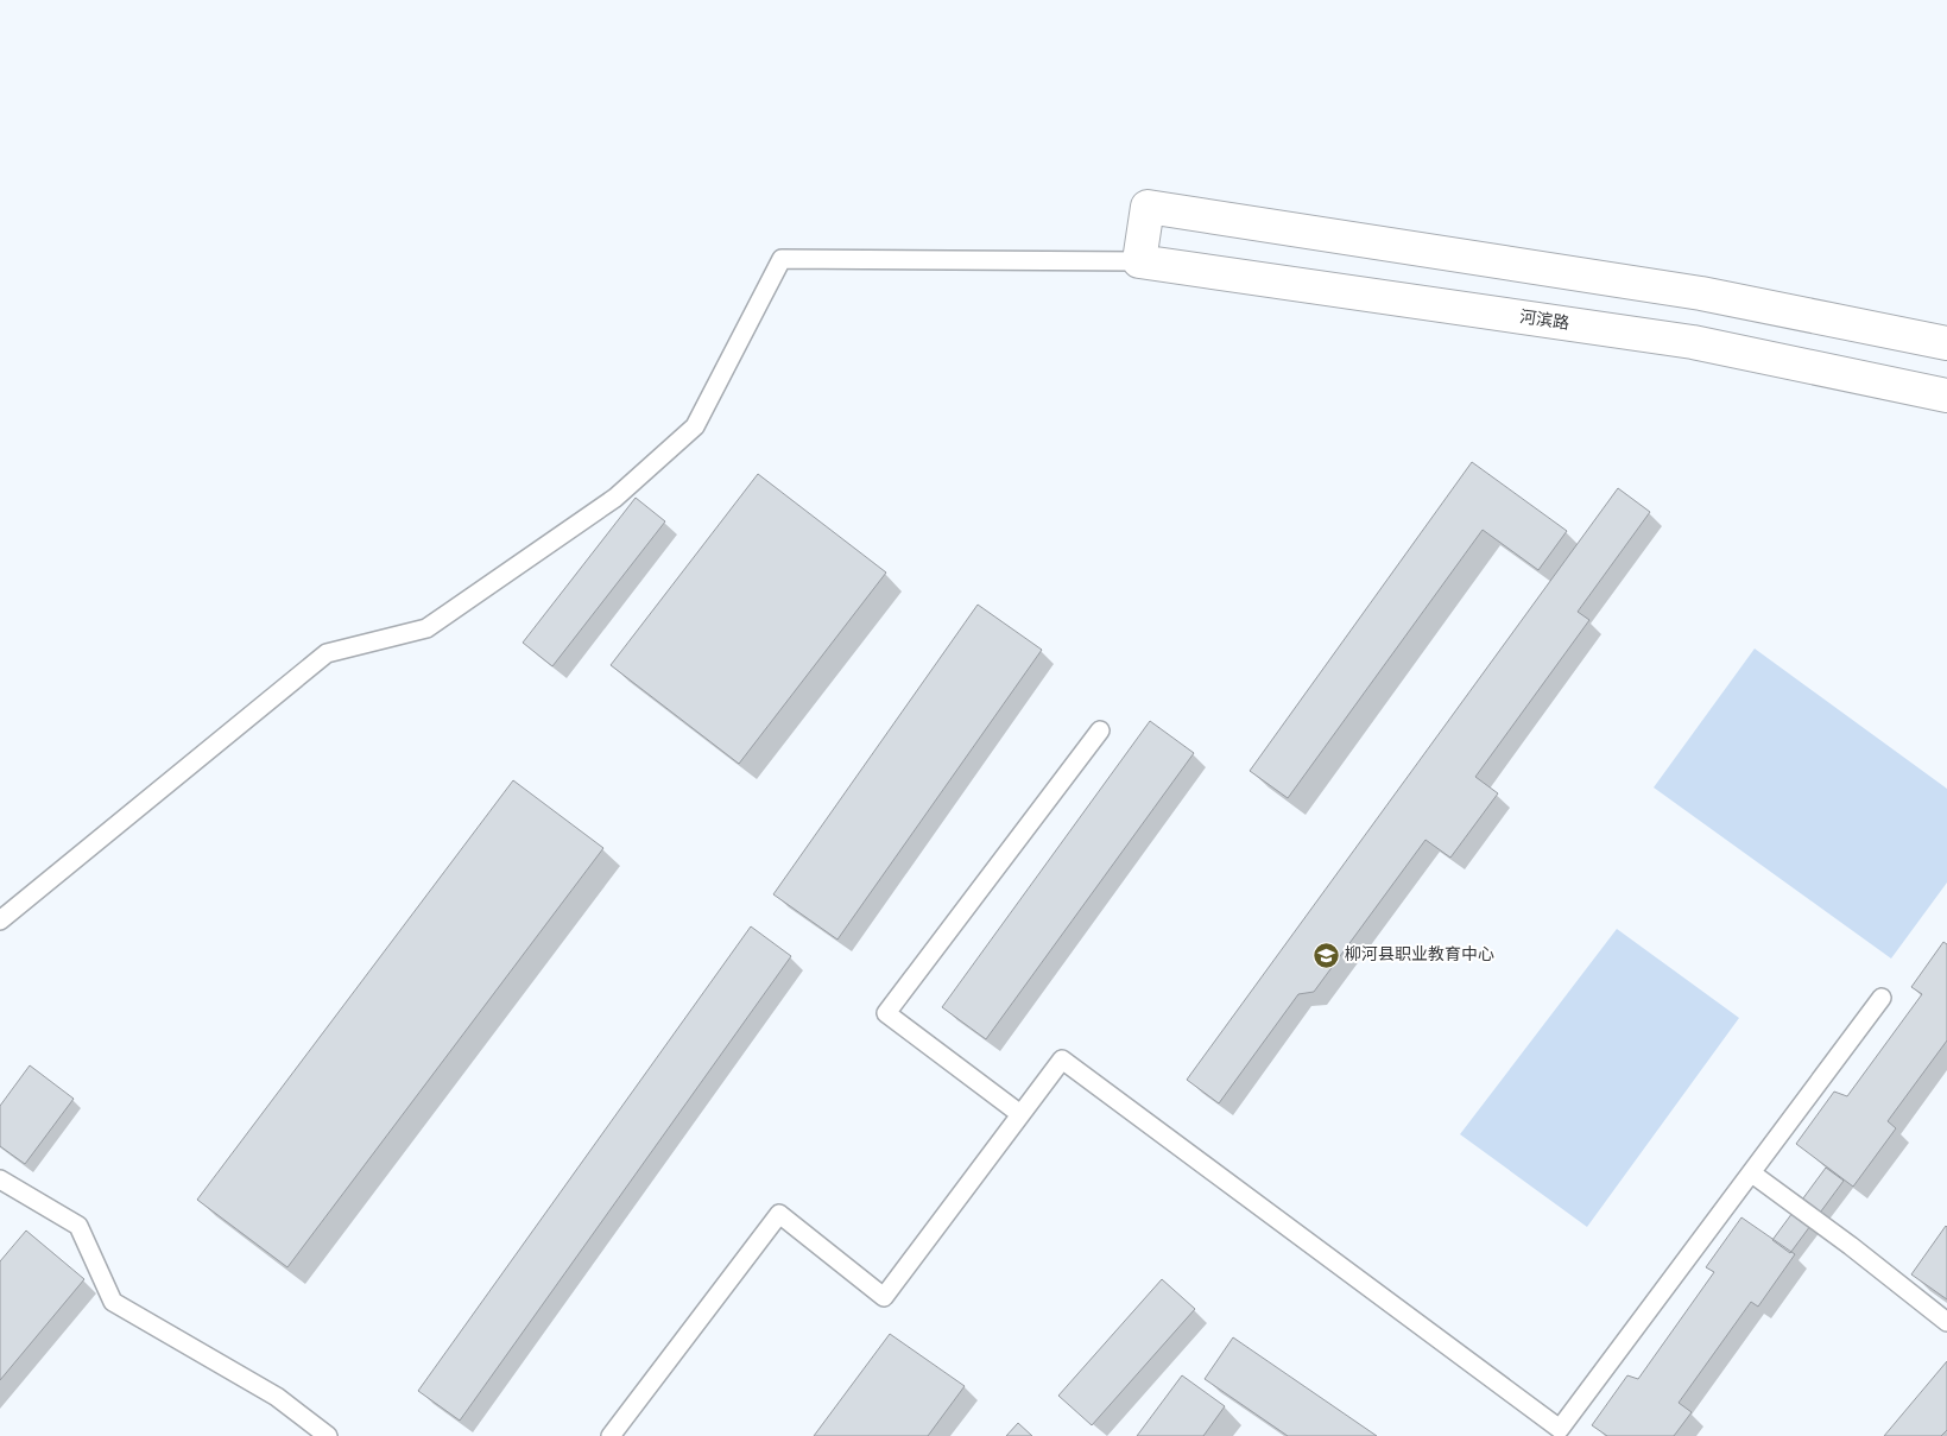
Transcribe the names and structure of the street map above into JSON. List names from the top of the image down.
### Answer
{
  "streets": {
    "street": ["河滨路"]
  },
  "places": {
    "school or university": ["柳河县职业教育中心"]
  }
}
